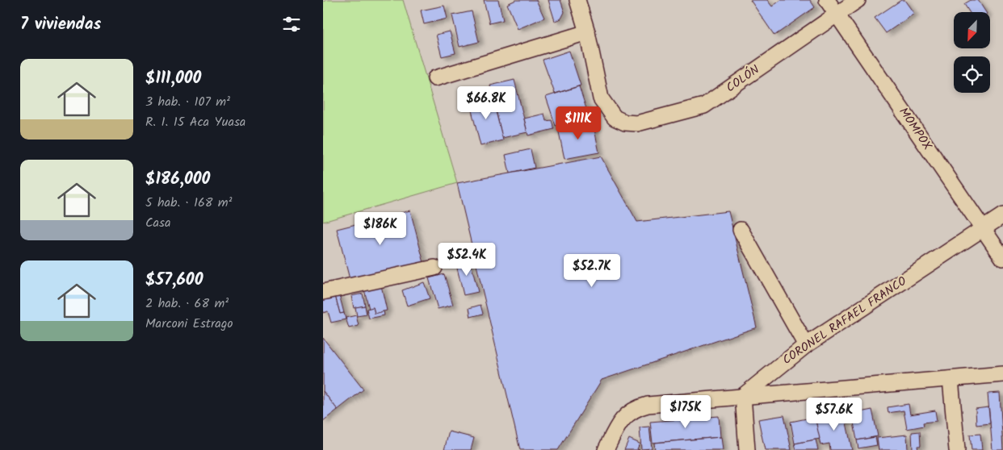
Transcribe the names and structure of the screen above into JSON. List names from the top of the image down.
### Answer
{
  "streets": {
    "street": ["COLÓN", "MOMPOX", "CORONEL RAFAEL FRANCO"]
  },
  "crossings": [
    ["COLÓN", "MOMPOX"],
    ["MOMPOX", "CORONEL RAFAEL FRANCO"]
  ],
  "north": "bottom left",
  "page": {
    "heading": "7 viviendas",
    "list": [
      {
        "name": "$111,000",
        "note": "3 hab. · 107 m² · R. I. 15 Aca Yuasa"
      },
      {
        "name": "$186,000",
        "note": "5 hab. · 168 m² · Casa"
      },
      {
        "name": "$57,600",
        "note": "2 hab. · 68 m² · Marconi Estrago"
      }
    ],
    "price": [
      "$66.8K",
      "$111K",
      "$186K",
      "$52.4K",
      "$52.7K",
      "$175K",
      "$57.6K"
    ]
  }
}
